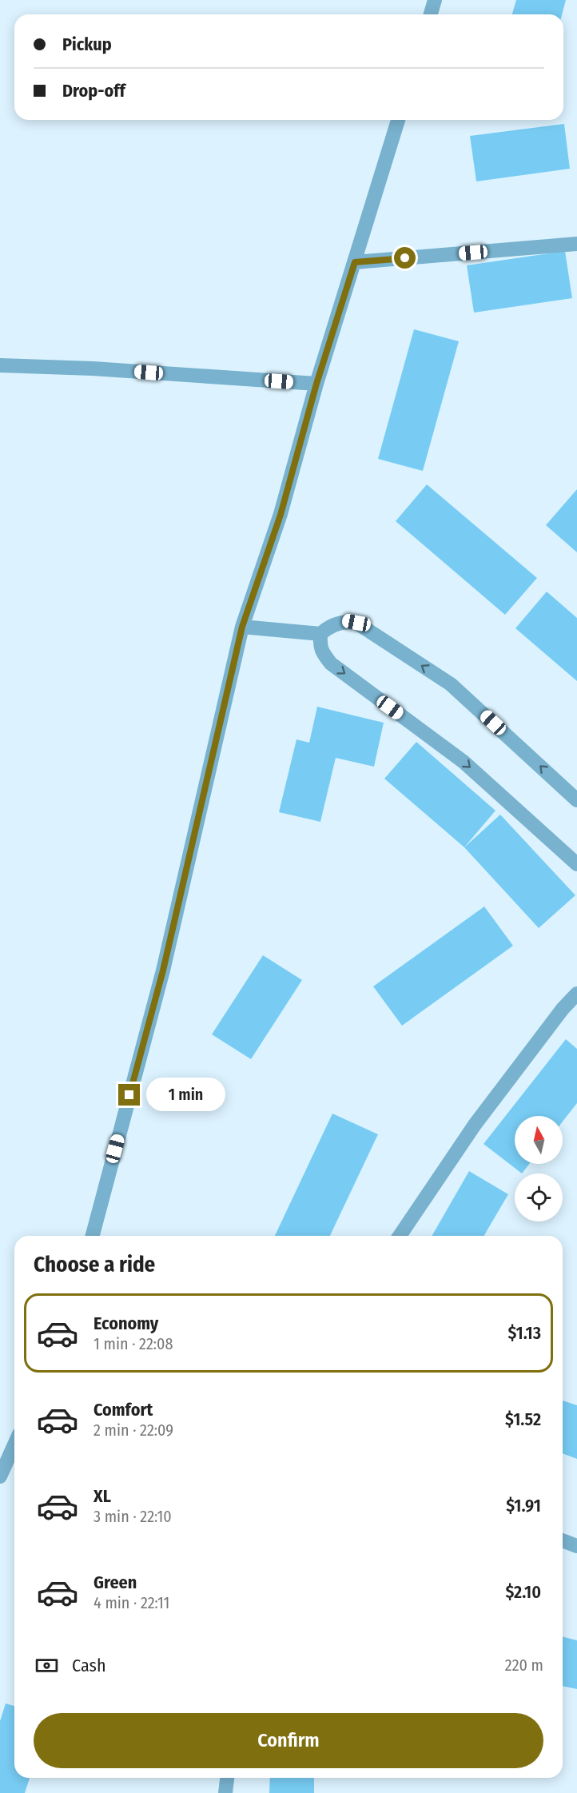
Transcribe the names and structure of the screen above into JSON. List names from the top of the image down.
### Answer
{
  "north": "top",
  "page": {
    "banner": ["Pickup", "Drop-off"],
    "bubble": "1 min",
    "heading": "Choose a ride",
    "list": [
      {
        "name": "Economy",
        "note": "1 min · 22:08",
        "value": "$1.13"
      },
      {
        "name": "Comfort",
        "note": "2 min · 22:09",
        "value": "$1.52"
      },
      {
        "name": "XL",
        "note": "3 min · 22:10",
        "value": "$1.91"
      },
      {
        "name": "Green",
        "note": "4 min · 22:11",
        "value": "$2.10"
      }
    ],
    "pay": ["Cash", "220 m"],
    "buttons": "Confirm"
  }
}
